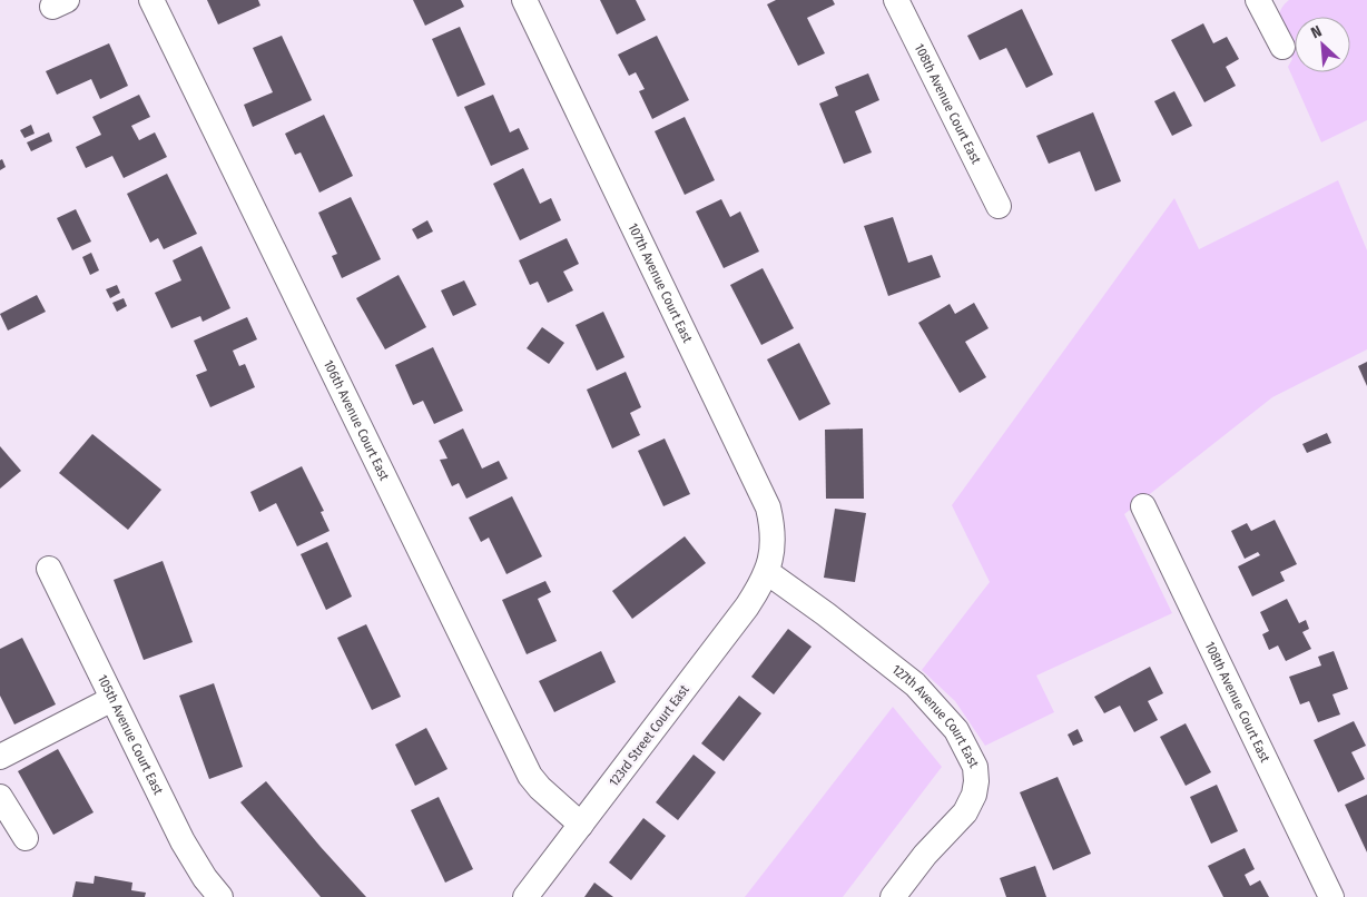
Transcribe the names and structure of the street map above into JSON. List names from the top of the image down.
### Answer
{
  "streets": {
    "street": [
      "108th Avenue Court East",
      "107th Avenue Court East",
      "106th Avenue Court East",
      "127th Avenue Court East",
      "105th Avenue Court East",
      "123rd Street Court East"
    ]
  },
  "crossings": [
    ["107th Avenue Court East", "127th Avenue Court East"],
    ["107th Avenue Court East", "123rd Street Court East"],
    ["106th Avenue Court East", "123rd Street Court East"],
    ["127th Avenue Court East", "123rd Street Court East"]
  ],
  "north": "top left"
}
